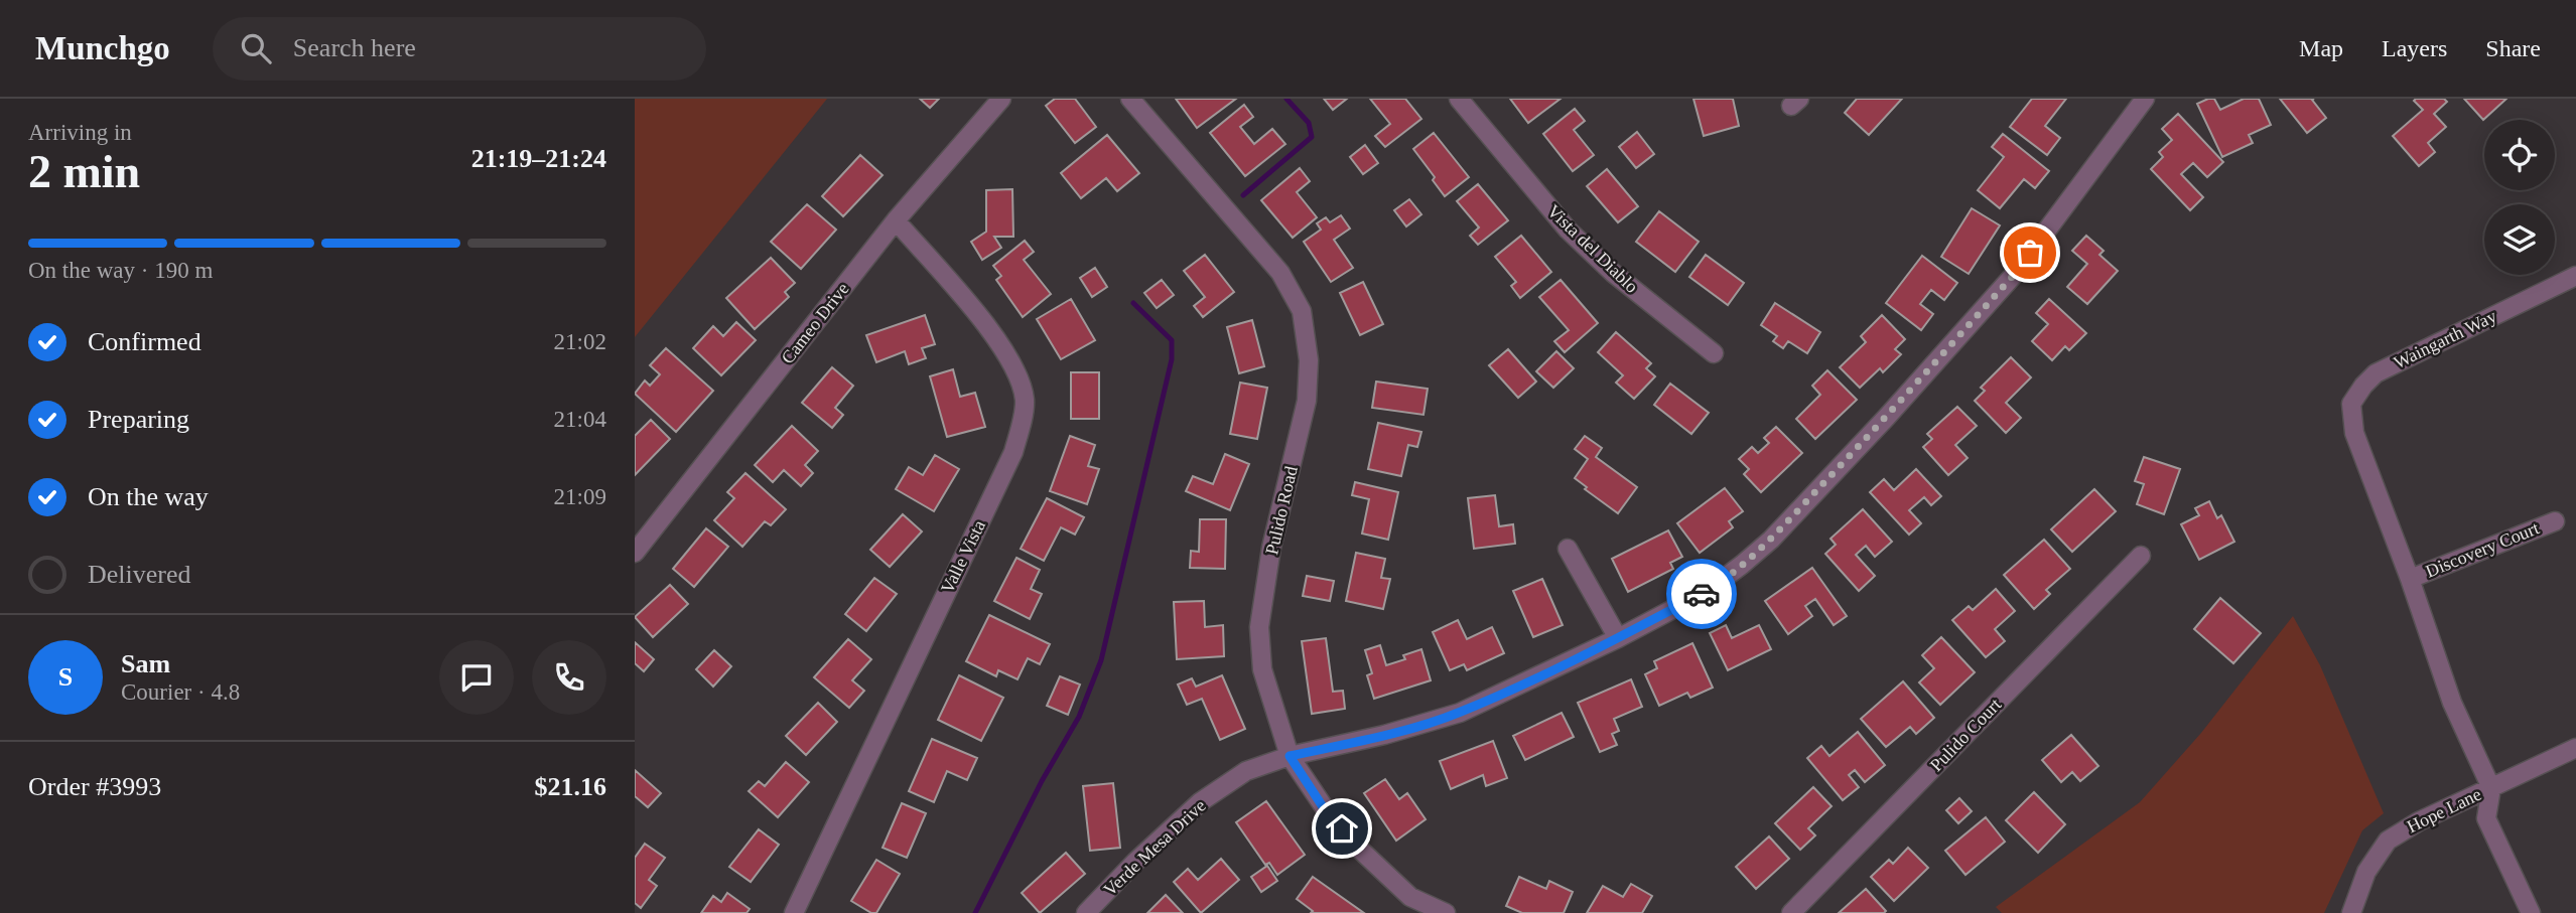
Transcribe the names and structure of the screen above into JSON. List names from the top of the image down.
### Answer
{
  "streets": {
    "street": [
      "Vista del Diablo",
      "Cameo Drive",
      "Waingarth Way",
      "Pulido Road",
      "Discovery Court",
      "Valle Vista",
      "Pulido Court",
      "Hope Lane",
      "Verde Mesa Drive"
    ]
  },
  "crossings": [
    ["Cameo Drive", "Valle Vista"],
    ["Waingarth Way", "Discovery Court"],
    ["Pulido Road", "Verde Mesa Drive"]
  ],
  "page": {
    "header": "Munchgo",
    "search": "Search here",
    "nav": ["Map", "Layers", "Share"],
    "heading": ["2 min", "Arriving in", "21:19–21:24"],
    "panel": [
      "Sam",
      "Courier · 4.8",
      "Order #3993",
      "$21.16"
    ],
    "bar": "On the way · 190 m",
    "list": [
      ["Confirmed", "21:02"],
      ["Preparing", "21:04"],
      ["On the way", "21:09"],
      "Delivered"
    ],
    "round": "S"
  }
}
